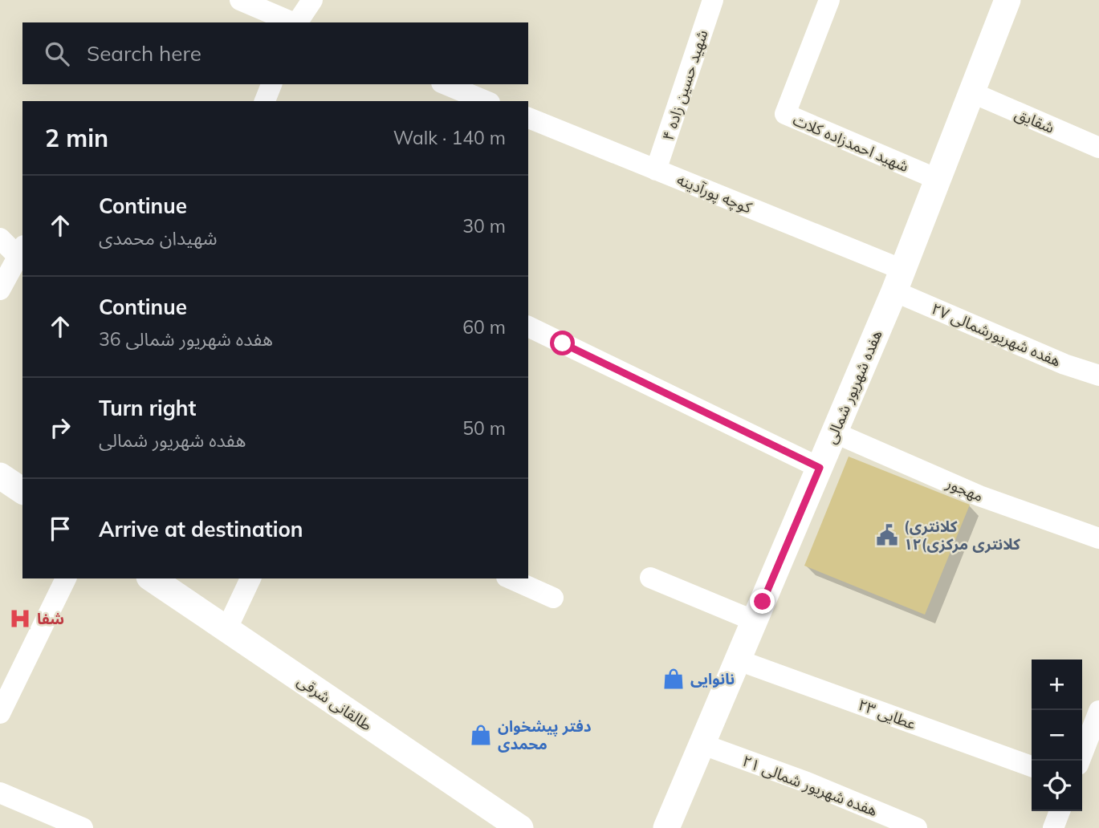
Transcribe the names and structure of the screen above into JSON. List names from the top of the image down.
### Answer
{
  "streets": {
    "main road": ["هفده شهریور شمالی", "طالقانی شرقی"],
    "street": [
      "۴ شهید حسین زاده",
      "شقایق",
      "شهید احمدزاده کلات",
      "کوچه پورآدینه",
      "هفده شهریورشمالی ۲۷",
      "مهجور",
      "عطایی ۲۳",
      "هفده شهریور شمالی ۲۱"
    ]
  },
  "crossings": [
    ["۴ شهید حسین زاده", "کوچه پورآدینه"],
    ["شقایق", "هفده شهریور شمالی"],
    ["شهید احمدزاده کلات", "هفده شهریور شمالی"],
    ["کوچه پورآدینه", "هفده شهریورشمالی ۲۷"],
    ["کوچه پورآدینه", "هفده شهریور شمالی"],
    ["هفده شهریورشمالی ۲۷", "هفده شهریور شمالی"],
    ["هفده شهریور شمالی", "مهجور"],
    ["هفده شهریور شمالی", "عطایی ۲۳"],
    ["هفده شهریور شمالی", "هفده شهریور شمالی ۲۱"]
  ],
  "places": {
    "public building": ["(کلانتری ۱۲(کلانتری مرکزی"],
    "hospital": ["شفا"],
    "shop": ["نانوایی", "دفتر پیشخوان محمدی"]
  },
  "page": {
    "search": "Search here",
    "heading": ["2 min", "Walk · 140 m"],
    "list": [
      ["Continue", "شهیدان محمدی", "30 m"],
      ["Continue", "هفده شهریور شمالی 36", "60 m"],
      ["Turn right", "هفده شهریور شمالی", "50 m"],
      "Arrive at destination"
    ],
    "map_buttons": ["+", "−"]
  }
}
